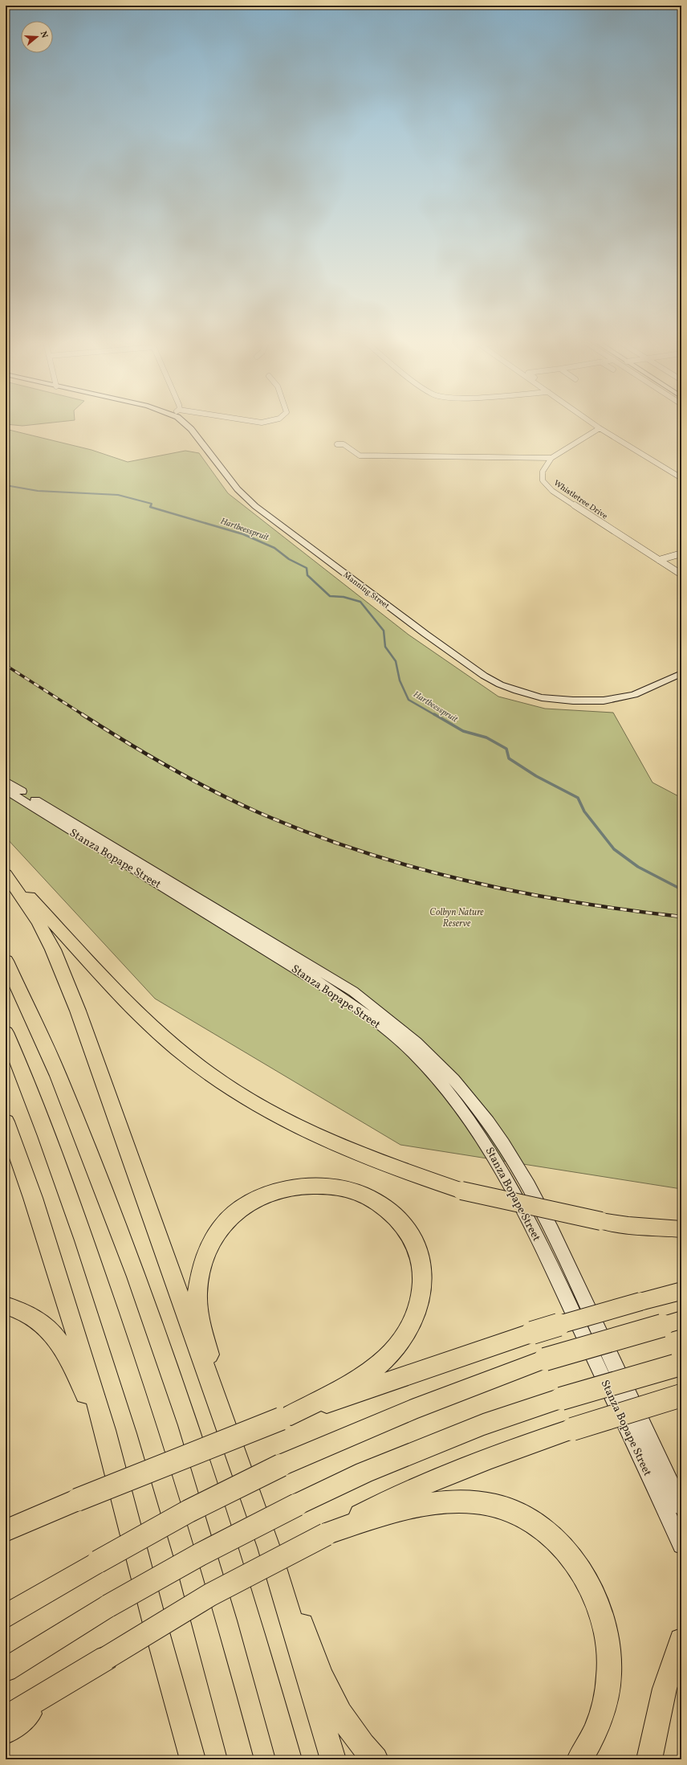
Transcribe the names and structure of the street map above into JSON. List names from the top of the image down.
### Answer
{
  "streets": {
    "main road": ["Manning Street", "Stanza Bopape Street"],
    "street": ["Whistletree Drive"]
  },
  "water": ["Hartbeesspruit"],
  "parks": ["Colbyn Nature Reserve"],
  "north": "right"
}
